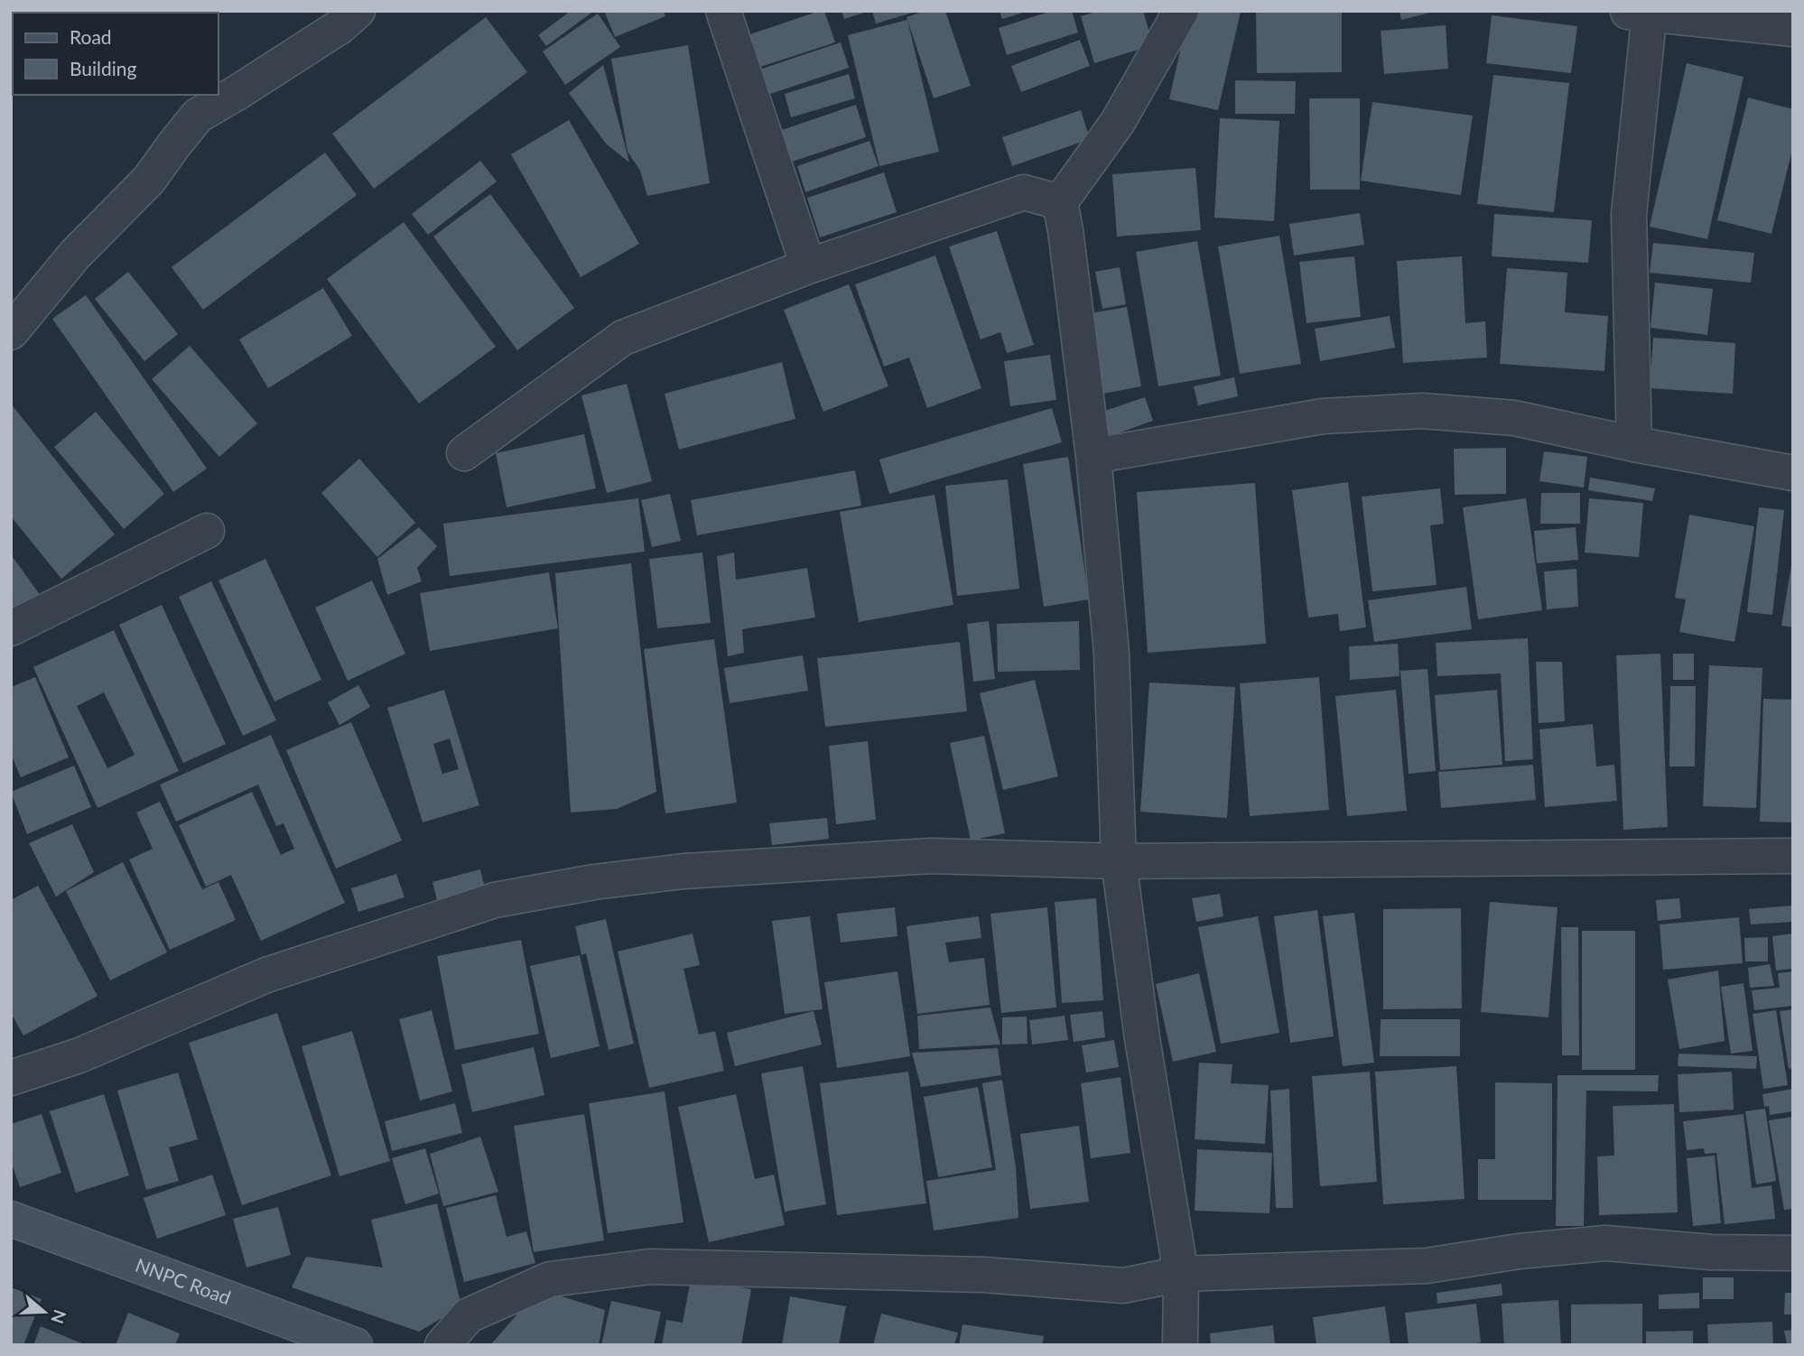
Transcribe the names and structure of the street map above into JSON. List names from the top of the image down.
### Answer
{
  "streets": {
    "street": ["NNPC Road"]
  },
  "legend": ["Road", "Building"],
  "north": "right"
}
